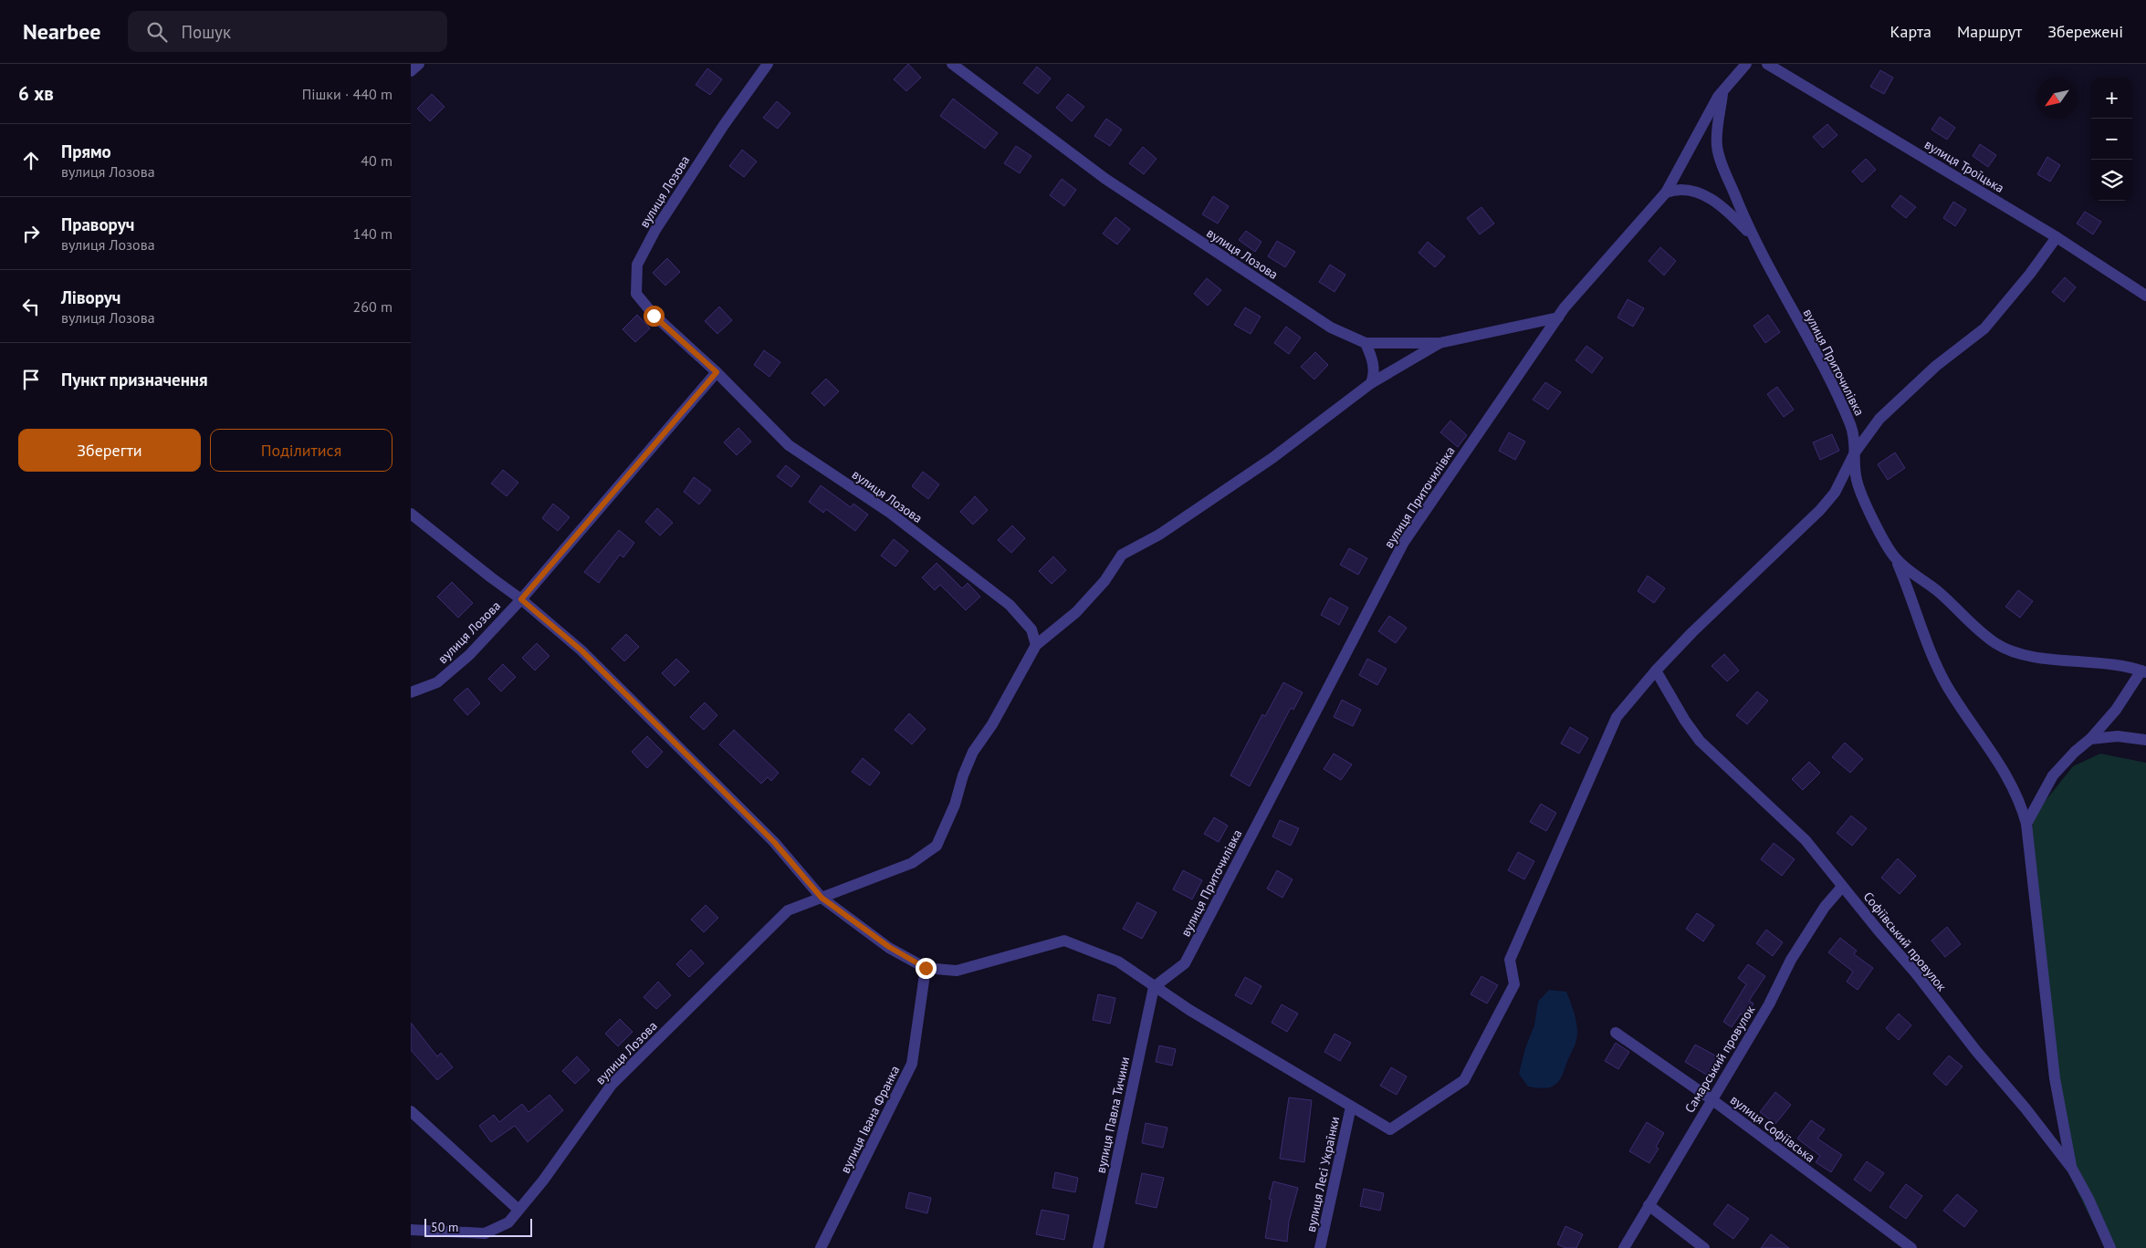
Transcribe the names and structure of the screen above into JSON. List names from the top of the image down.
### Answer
{
  "streets": {
    "street": [
      "вулиця Троїцька",
      "вулиця Лозова",
      "вулиця Приточилівка",
      "Софіївський провулок",
      "Самарський провулок",
      "вулиця Павла Тичини",
      "вулиця Івана Франка",
      "вулиця Софіївська",
      "вулиця Лесі Українки"
    ]
  },
  "crossings": [
    ["вулиця Лозова", "вулиця Приточилівка"],
    ["вулиця Лозова", "вулиця Івана Франка"],
    ["вулиця Приточилівка", "вулиця Павла Тичини"],
    ["Софіївський провулок", "Самарський провулок"],
    ["Самарський провулок", "вулиця Софіївська"]
  ],
  "scale_bar": "50 m",
  "north": "bottom left",
  "page": {
    "header": "Nearbee",
    "search": "Пошук",
    "nav": ["Карта", "Маршрут", "Збережені"],
    "heading": ["6 хв", "Пішки · 440 m"],
    "map_buttons": ["+", "−"],
    "list": [
      ["Прямо", "вулиця Лозова", "40 m"],
      ["Праворуч", "вулиця Лозова", "140 m"],
      ["Ліворуч", "вулиця Лозова", "260 m"],
      "Пункт призначення"
    ],
    "buttons": ["Зберегти", "Поділитися"],
    "scale": "50 m"
  }
}
